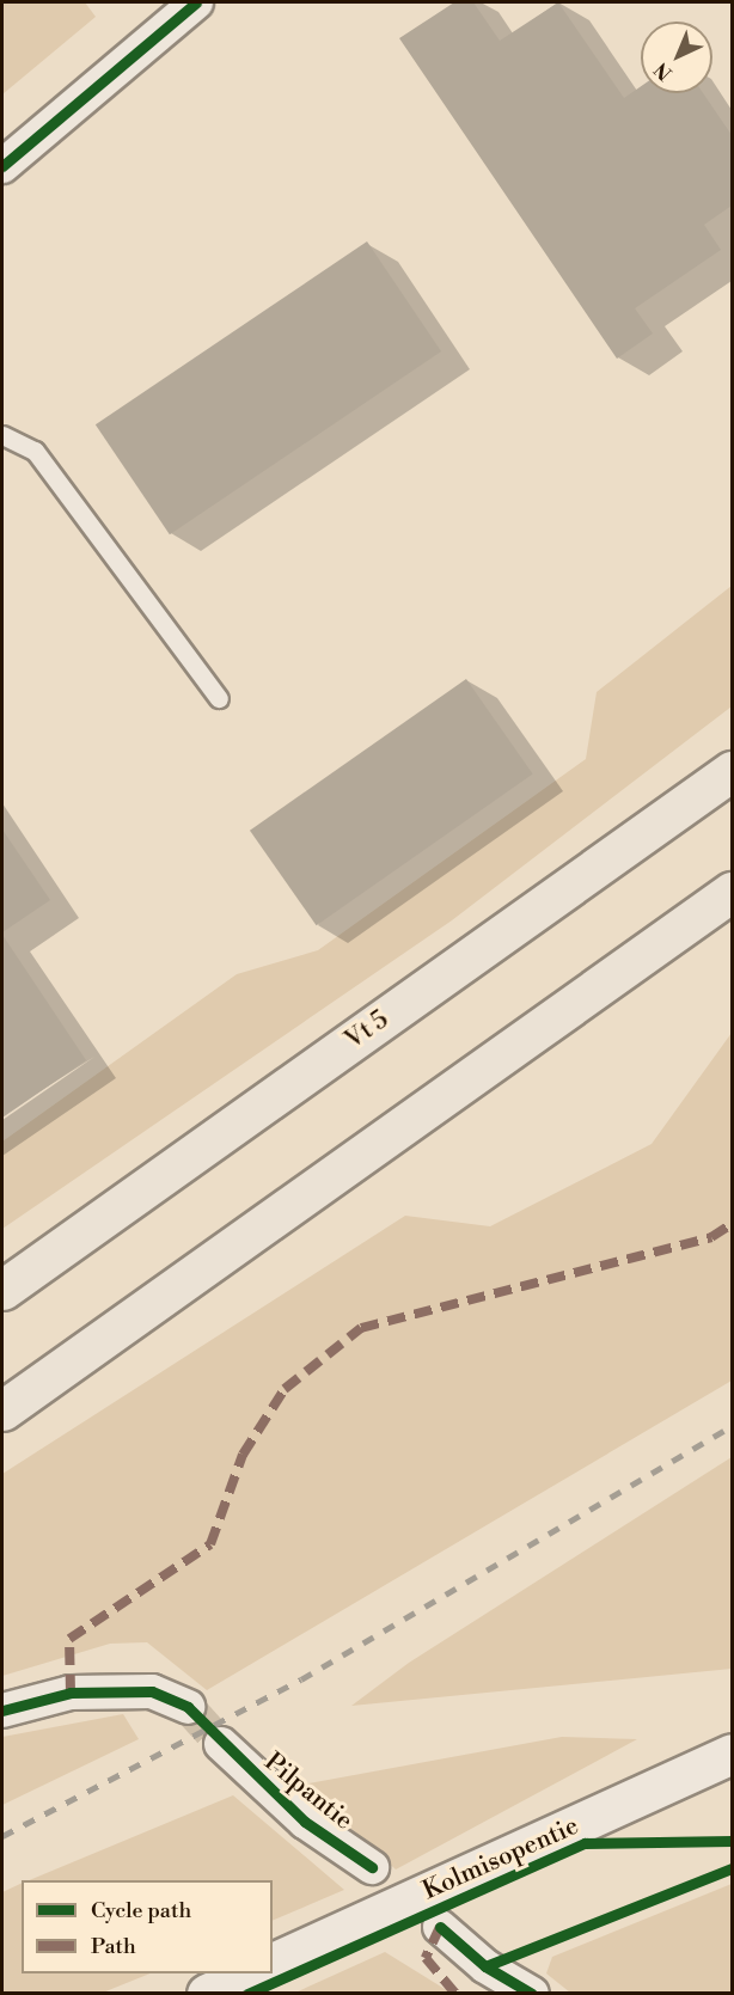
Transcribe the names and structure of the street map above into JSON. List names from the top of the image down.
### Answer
{
  "streets": {
    "highway": ["Vt 5"],
    "main road": ["Kolmisopentie"],
    "street": ["Pilpantie"]
  },
  "legend": ["Cycle path", "Path"],
  "north": "bottom left"
}
